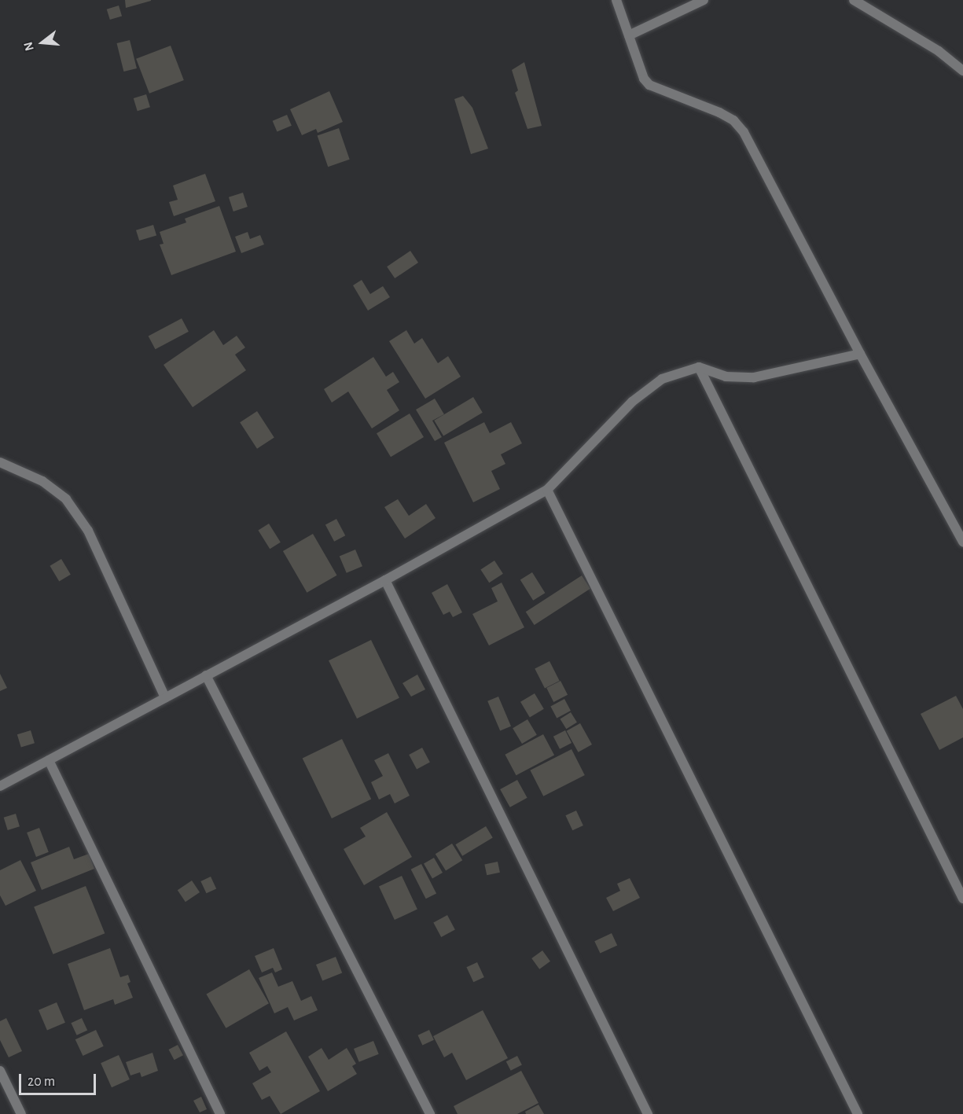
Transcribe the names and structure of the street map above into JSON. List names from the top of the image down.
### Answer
{
  "scale_bar": "20 m",
  "north": "left"
}
